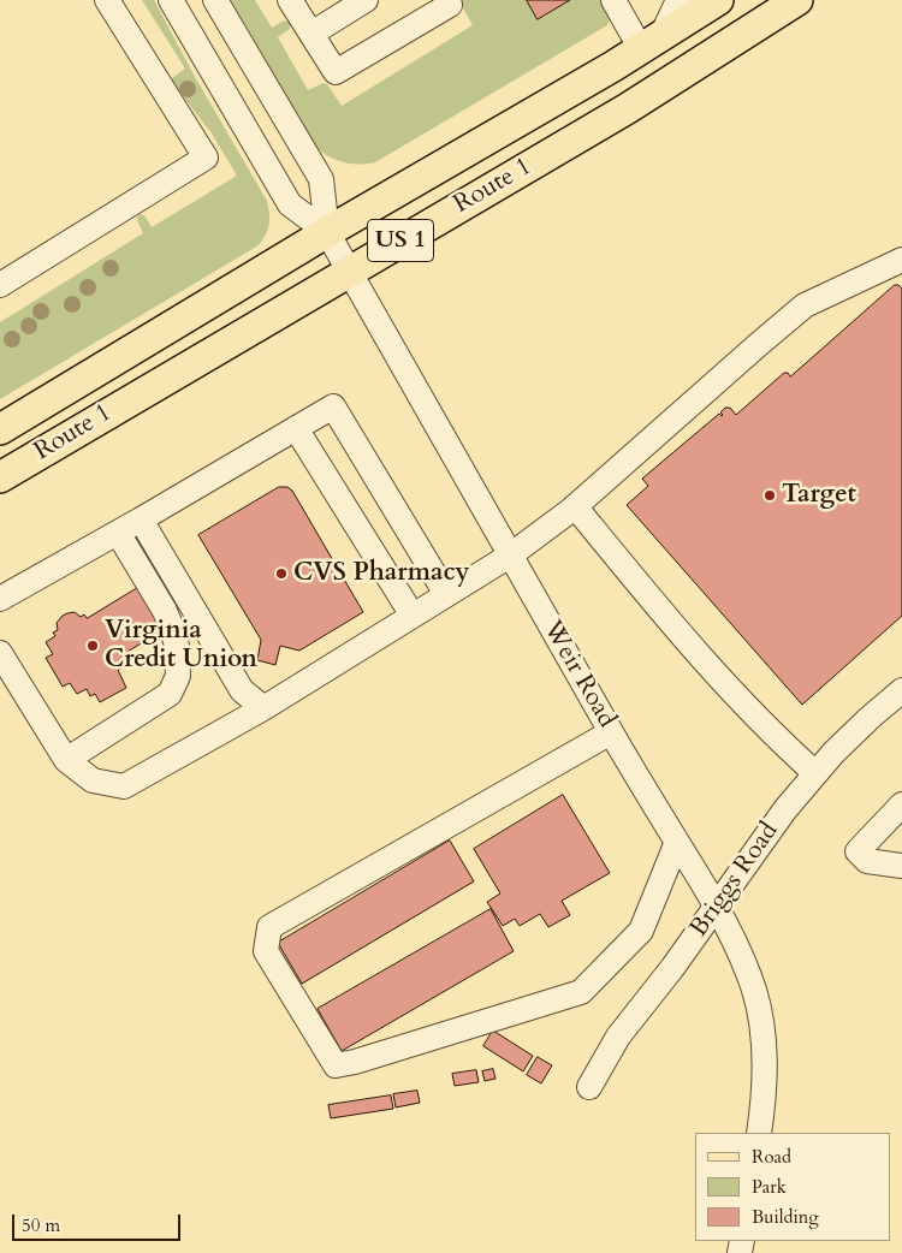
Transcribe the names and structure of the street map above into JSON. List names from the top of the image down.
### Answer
{
  "streets": {
    "main road": ["Route 1", "US 1"],
    "street": ["Weir Road", "Briggs Road"]
  },
  "crossings": [
    ["Route 1", "Weir Road"],
    ["Weir Road", "Briggs Road"]
  ],
  "places": ["Target", "CVS Pharmacy", "Virginia Credit Union"],
  "legend": ["Road", "Park", "Building"],
  "scale_bar": "50 m"
}
